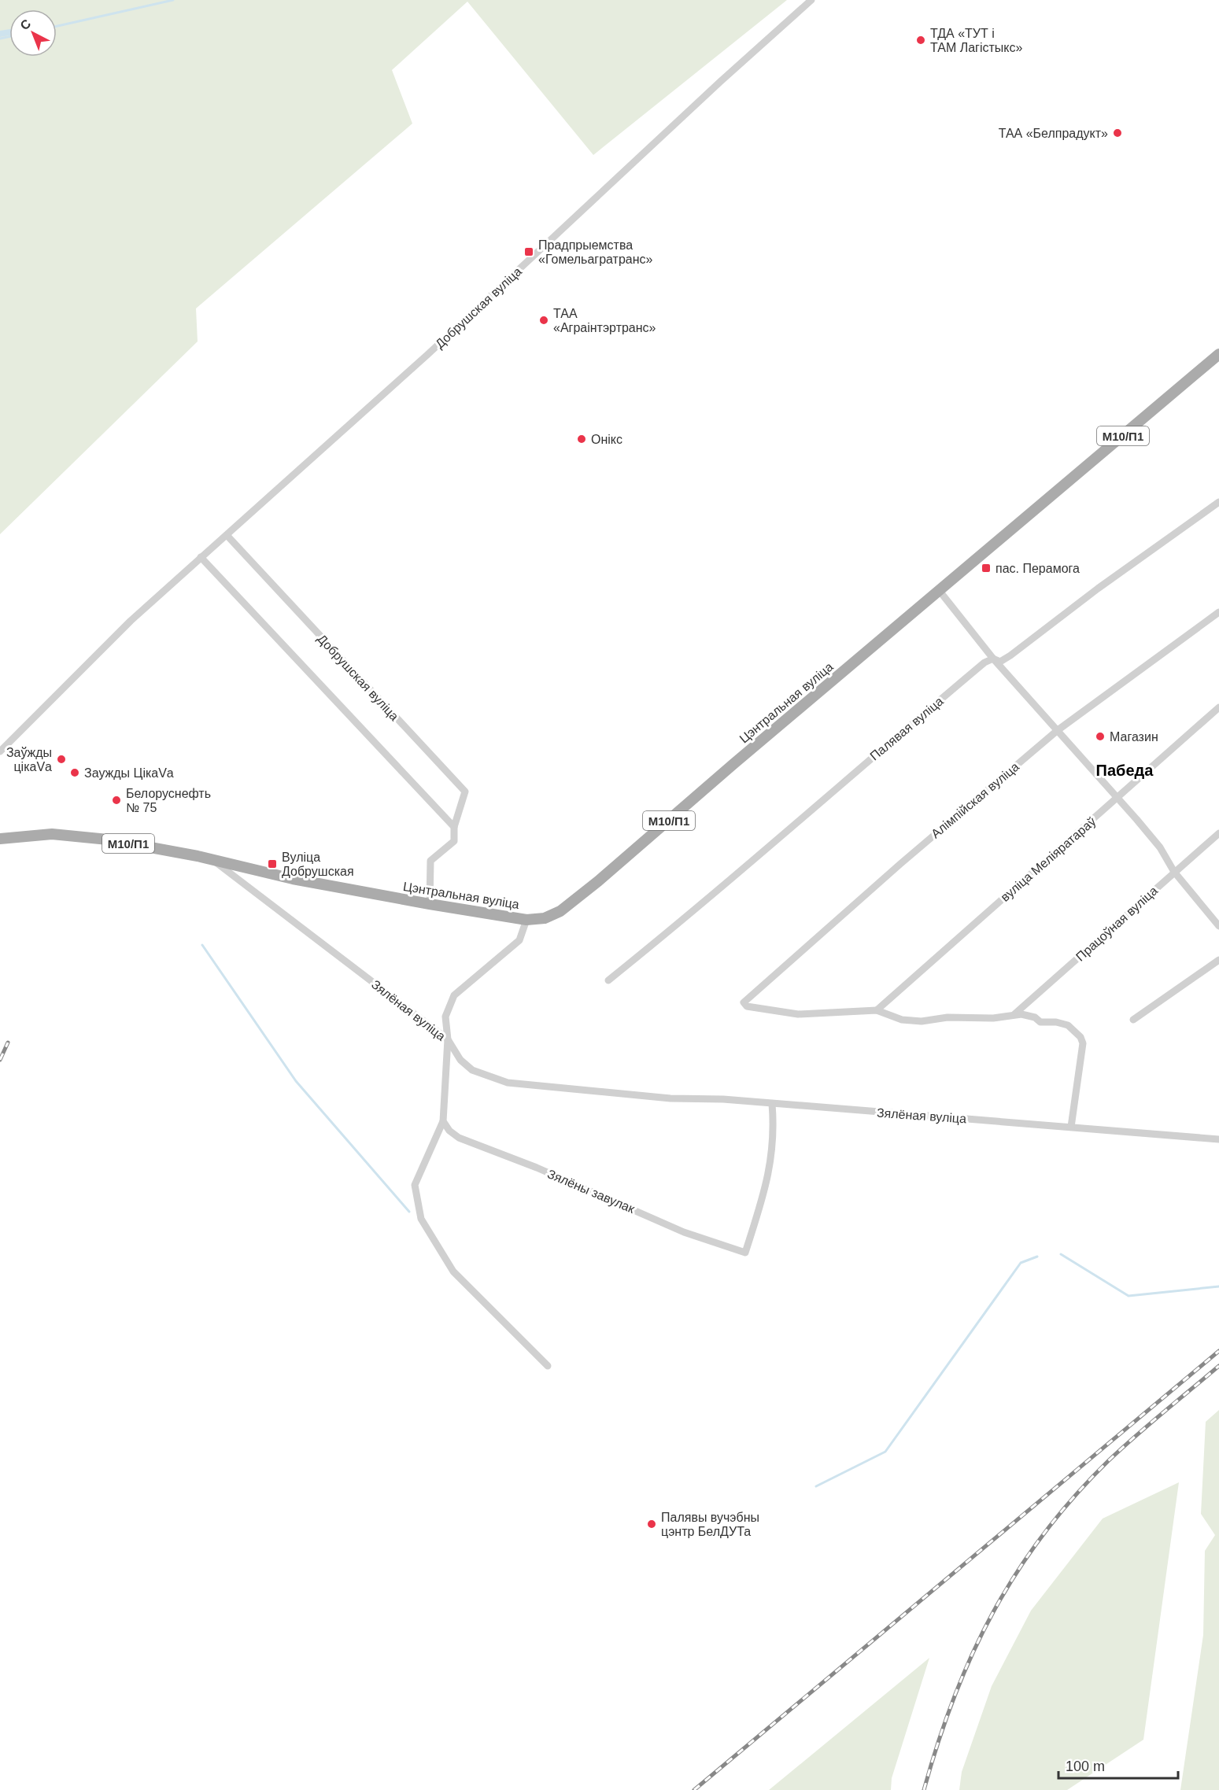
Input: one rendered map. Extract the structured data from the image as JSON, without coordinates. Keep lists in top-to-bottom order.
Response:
{
  "streets": {
    "main road": ["М10/П1", "Цэнтральная вуліца"],
    "street": [
      "Добрушская вуліца",
      "Палявая вуліца",
      "Алімпійская вуліца",
      "вуліца Меліяратараў",
      "Працоўная вуліца",
      "Зялёная вуліца",
      "Зялёны завулак"
    ]
  },
  "crossings": [
    ["М10/П1", "Цэнтральная вуліца"],
    ["М10/П1", "Зялёная вуліца"],
    ["Цэнтральная вуліца", "Зялёная вуліца"],
    ["Алімпійская вуліца", "вуліца Меліяратараў"],
    ["Зялёная вуліца", "Зялёны завулак"]
  ],
  "districts": ["Пабеда"],
  "places": {
    "other": [
      "ТДА «ТУТ і ТАМ Лагістыкс»",
      "ТАА «Белпрадукт»",
      "ТАА «Аграінтэртранс»",
      "Онікс",
      "Магазин",
      "Заўжды цікаVа",
      "Заужды ЦікаVа",
      "Белоруснефть № 75",
      "Палявы вучэбны цэнтр БелДУТа"
    ],
    "transit": ["Прадпрыемства «Гомельагратранс»", "пас. Перамога", "Вуліца Добрушская"]
  },
  "scale_bar": "100 m",
  "north": "top left"
}
